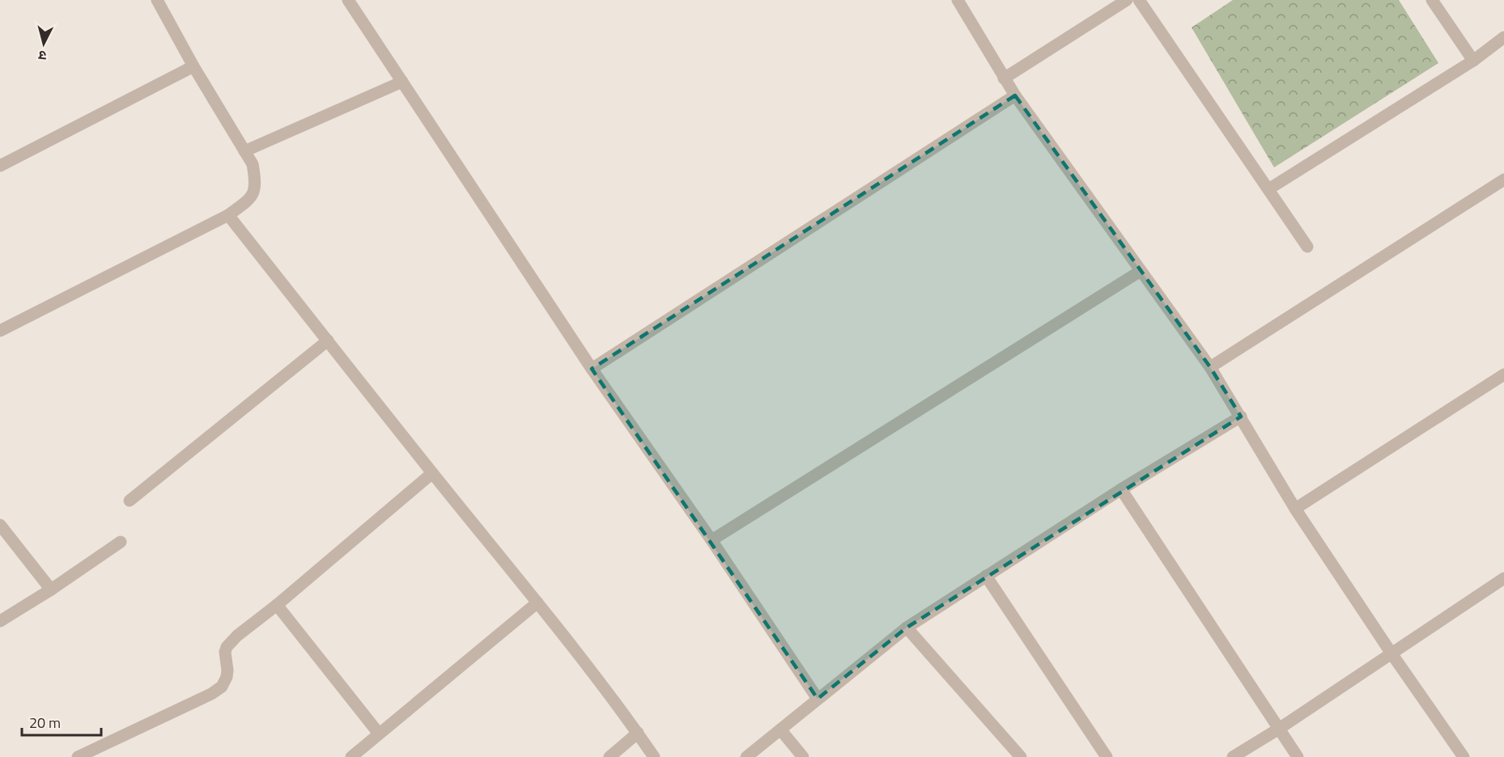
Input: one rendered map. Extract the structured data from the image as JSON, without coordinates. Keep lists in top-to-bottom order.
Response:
{
  "scale_bar": "20 m",
  "north": "bottom"
}
